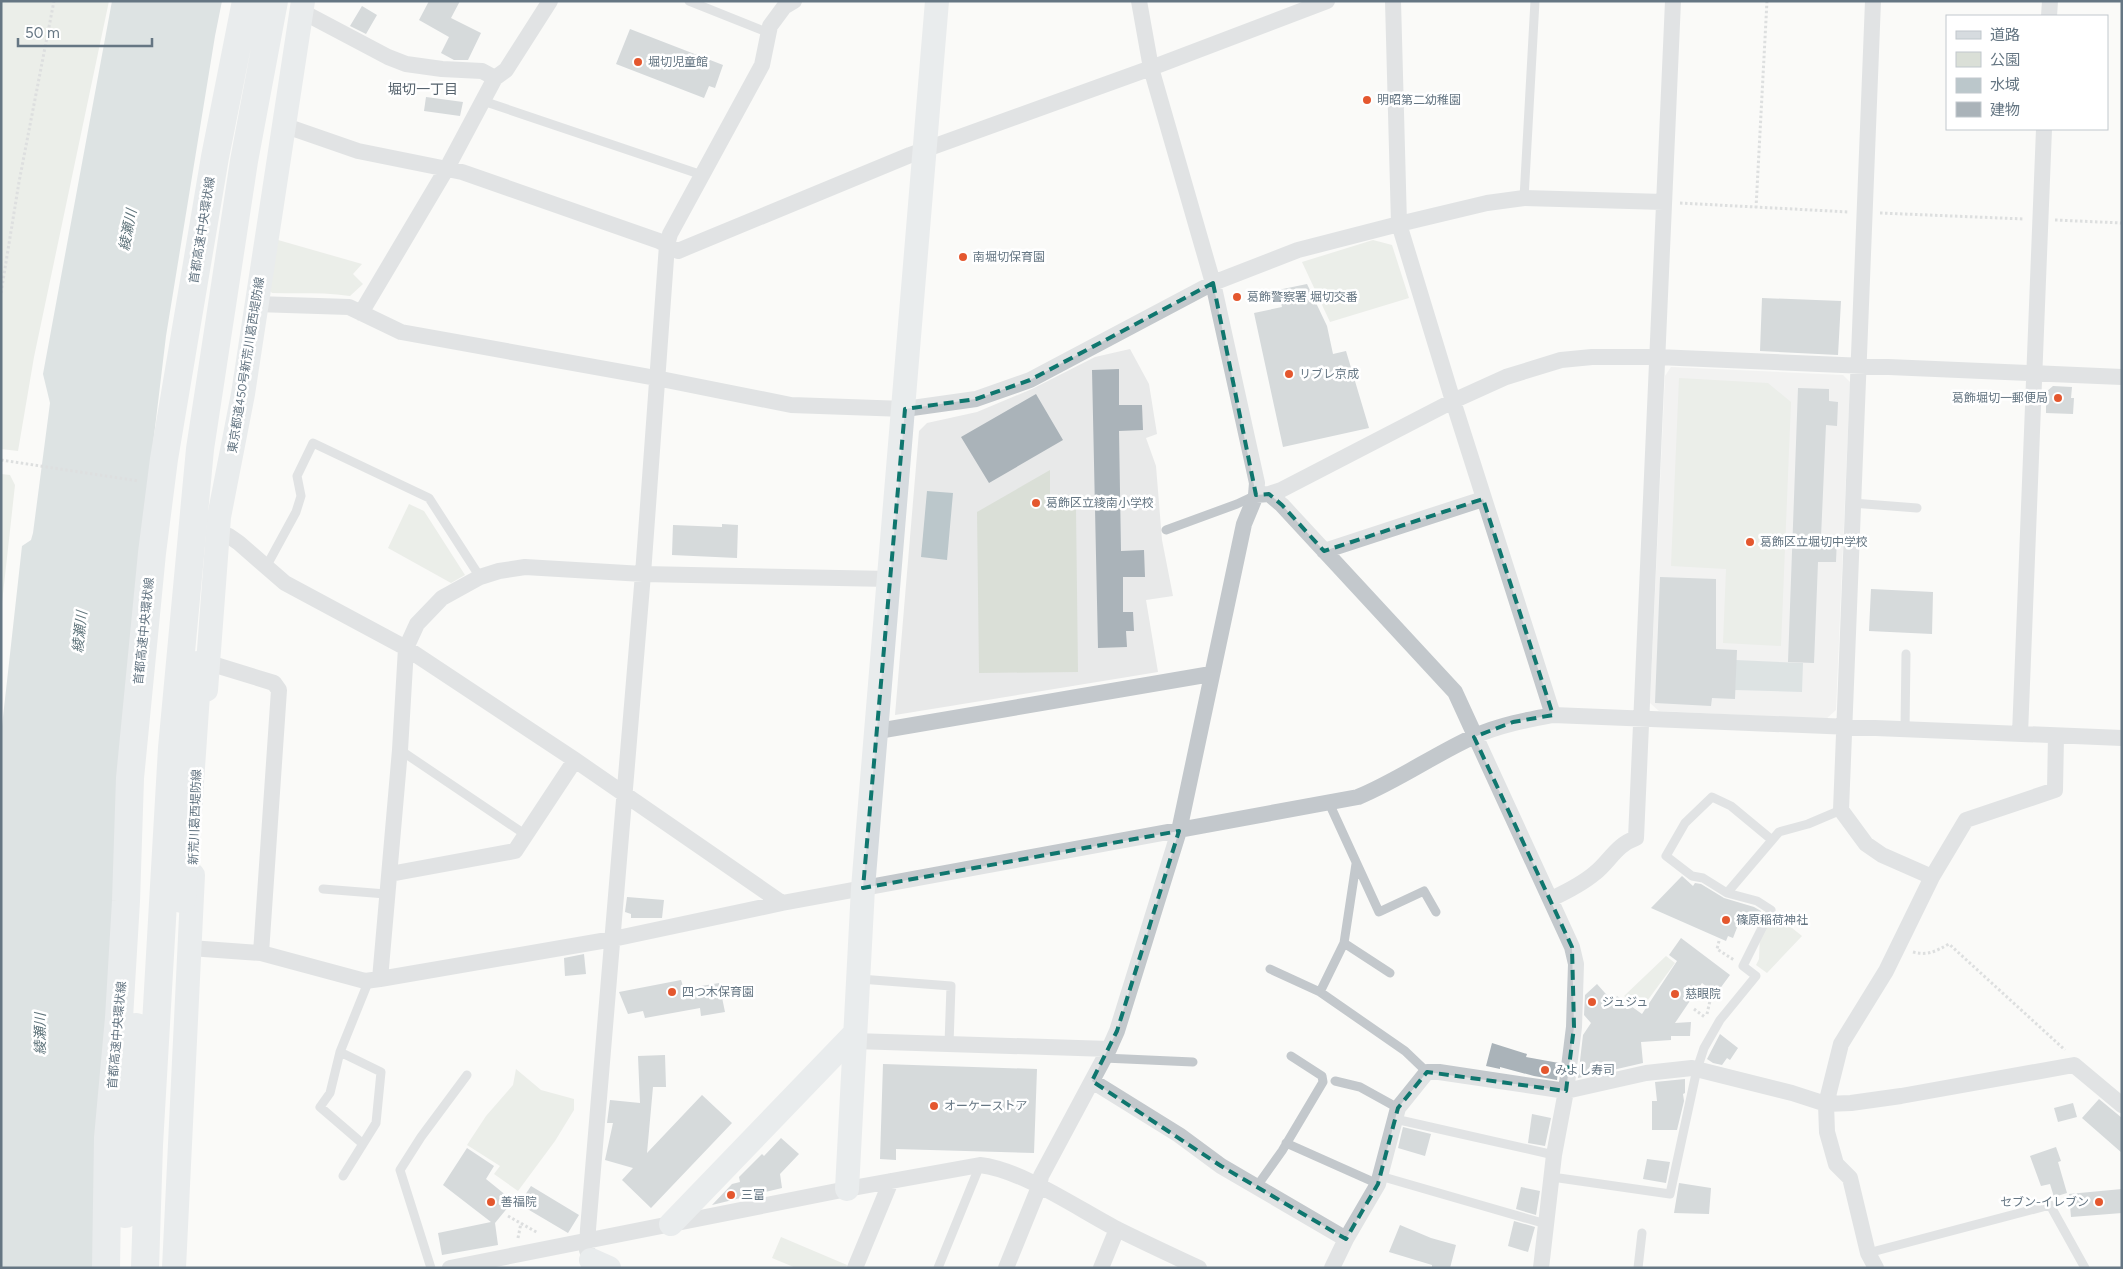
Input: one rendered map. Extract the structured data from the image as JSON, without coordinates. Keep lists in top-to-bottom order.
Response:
{
  "streets": {
    "highway": ["首都高速中央環状線"],
    "main road": ["東京都道450号新荒川葛西堤防線", "新荒川葛西堤防線"]
  },
  "crossings": [
    ["東京都道450号新荒川葛西堤防線", "新荒川葛西堤防線"]
  ],
  "districts": ["堀切一丁目"],
  "water": ["綾瀬川"],
  "places": [
    "堀切児童館",
    "明昭第二幼稚園",
    "南堀切保育園",
    "葛飾警察署 堀切交番",
    "リブレ京成",
    "葛飾堀切一郵便局",
    "葛飾区立綾南小学校",
    "葛飾区立堀切中学校",
    "篠原稲荷神社",
    "四つ木保育園",
    "慈眼院",
    "ジュジュ",
    "みよし寿司",
    "オーケーストア",
    "三富",
    "善福院",
    "セブン-イレブン"
  ],
  "legend": [
    "道路",
    "公園",
    "水域",
    "建物"
  ],
  "scale_bar": "50 m"
}
